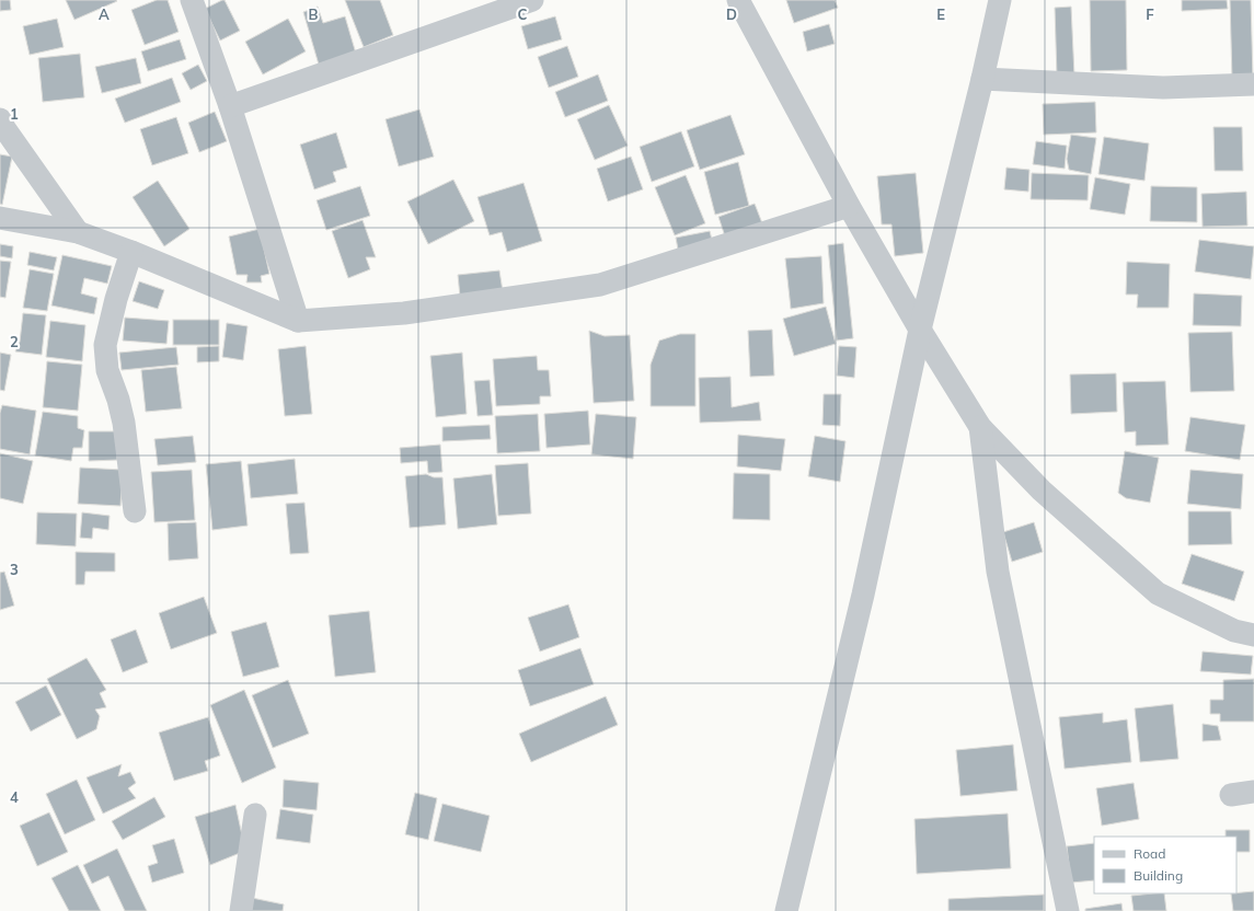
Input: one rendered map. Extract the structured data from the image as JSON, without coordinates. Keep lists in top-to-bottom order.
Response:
{
  "legend": ["Road", "Building"],
  "grid": {
    "columns": [
      "A",
      "B",
      "C",
      "D",
      "E",
      "F"
    ],
    "rows": [
      "1",
      "2",
      "3",
      "4"
    ]
  }
}
